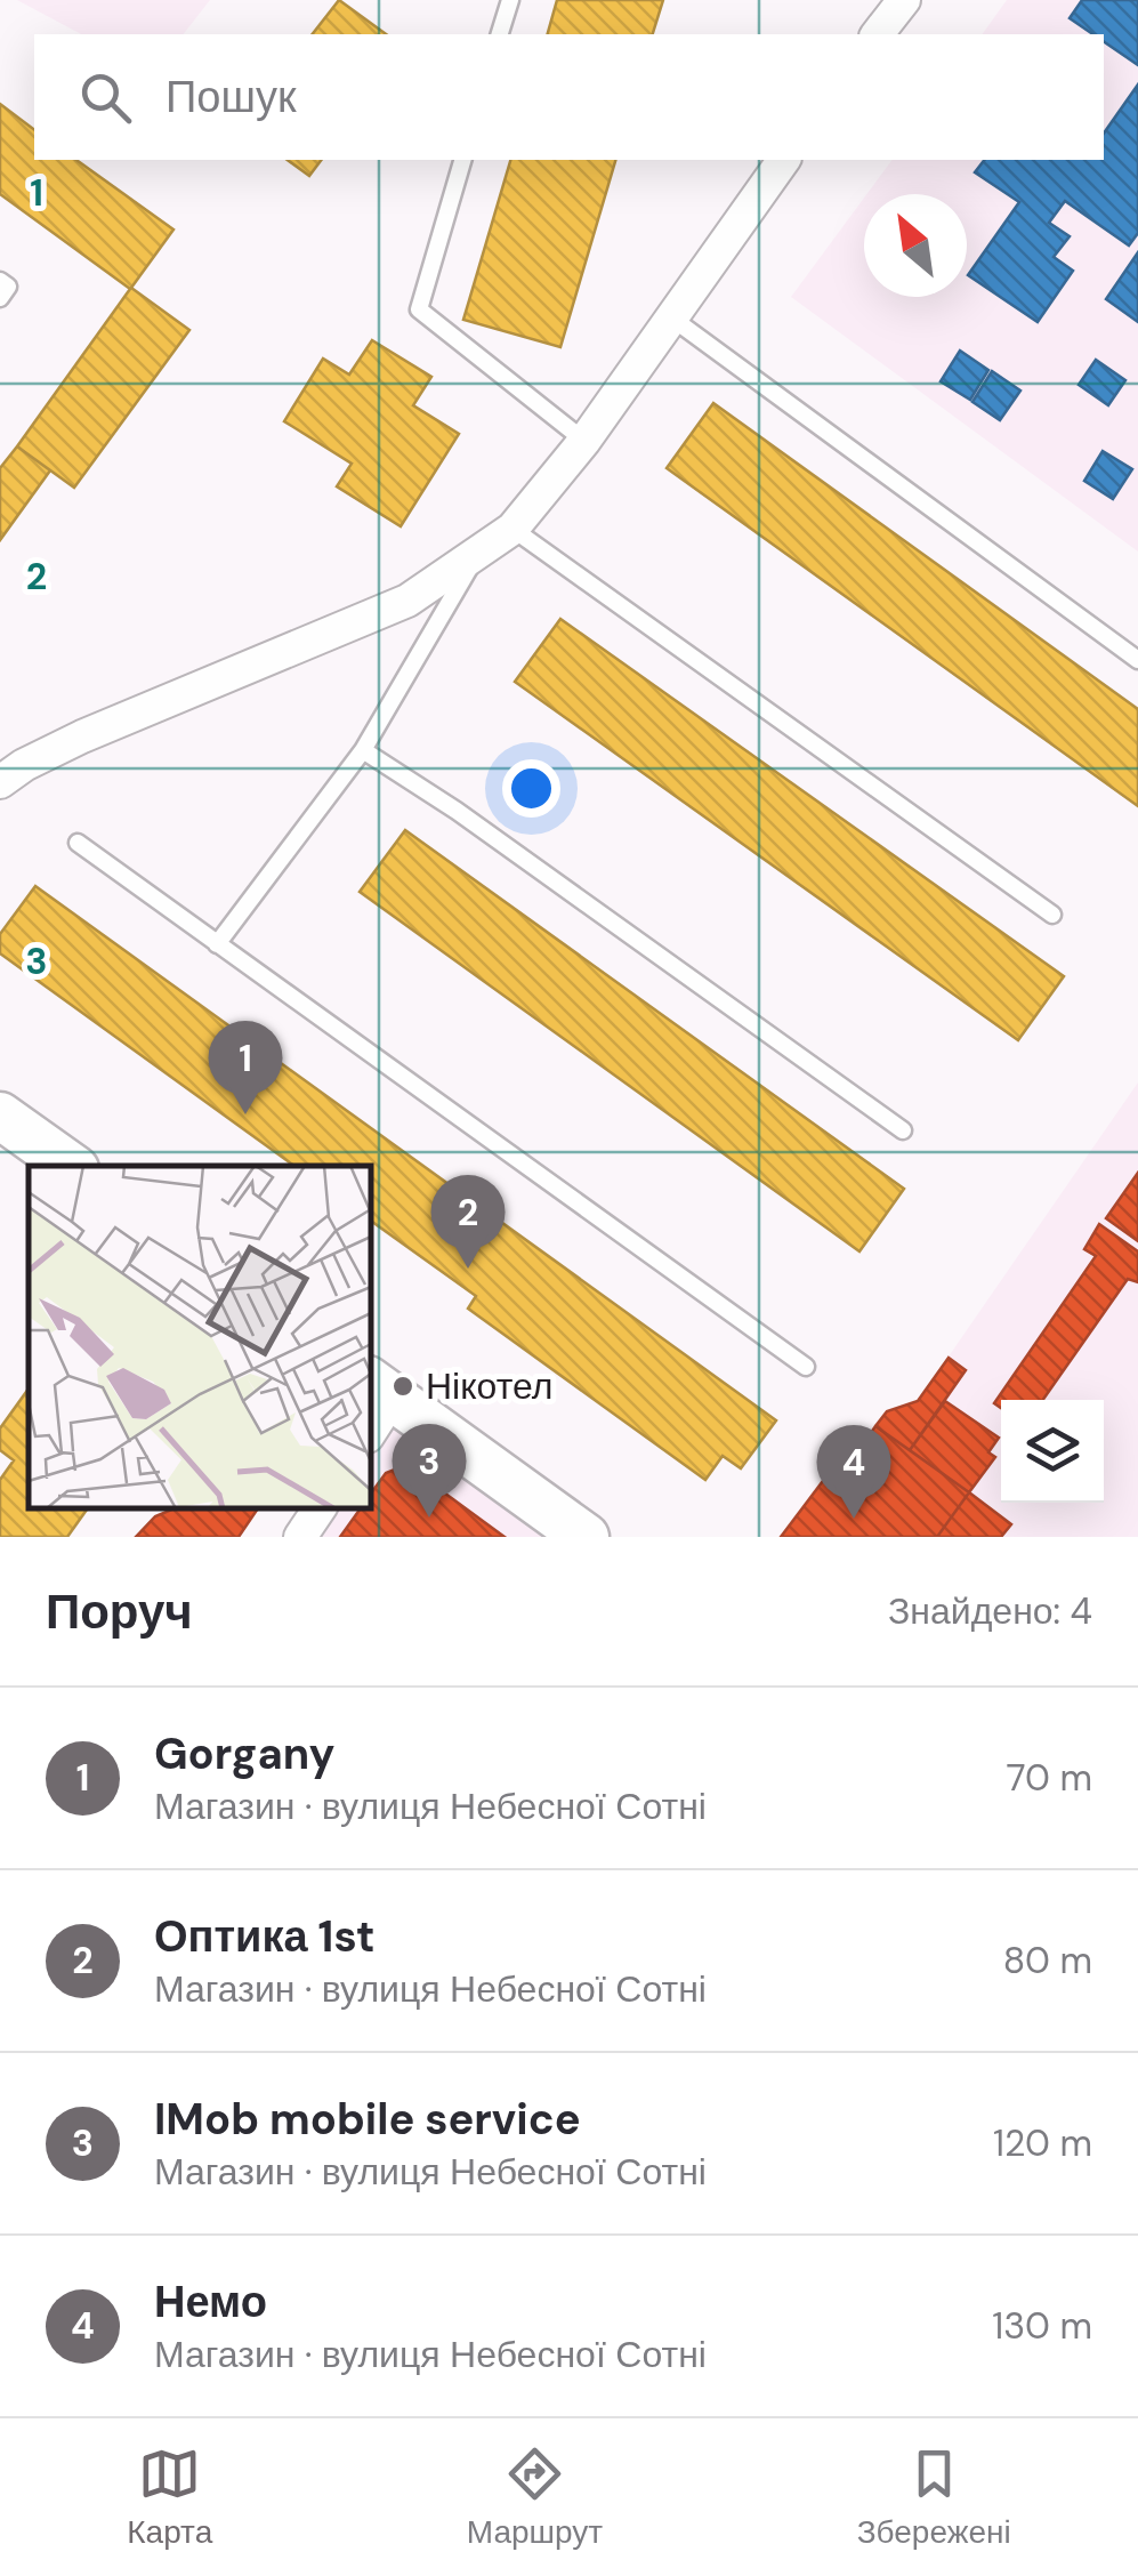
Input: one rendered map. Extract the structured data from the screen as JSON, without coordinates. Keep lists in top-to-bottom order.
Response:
{
  "places": ["Нікотел"],
  "north": "top left",
  "page": {
    "search": "Пошук",
    "pins": [
      "1",
      "2",
      "3",
      "4"
    ],
    "heading": ["Поруч", "Знайдено: 4"],
    "list": [
      {
        "mark": "1",
        "name": "Gorgany",
        "note": "Магазин · вулиця Небесної Сотні",
        "value": "70 m"
      },
      {
        "mark": "2",
        "name": "Оптика 1st",
        "note": "Магазин · вулиця Небесної Сотні",
        "value": "80 m"
      },
      {
        "mark": "3",
        "name": "IMob mobile service",
        "note": "Магазин · вулиця Небесної Сотні",
        "value": "120 m"
      },
      {
        "mark": "4",
        "name": "Немо",
        "note": "Магазин · вулиця Небесної Сотні",
        "value": "130 m"
      }
    ],
    "nav": ["Карта", "Маршрут", "Збережені"]
  },
  "grid": {
    "rows": ["1", "2", "3"]
  }
}
